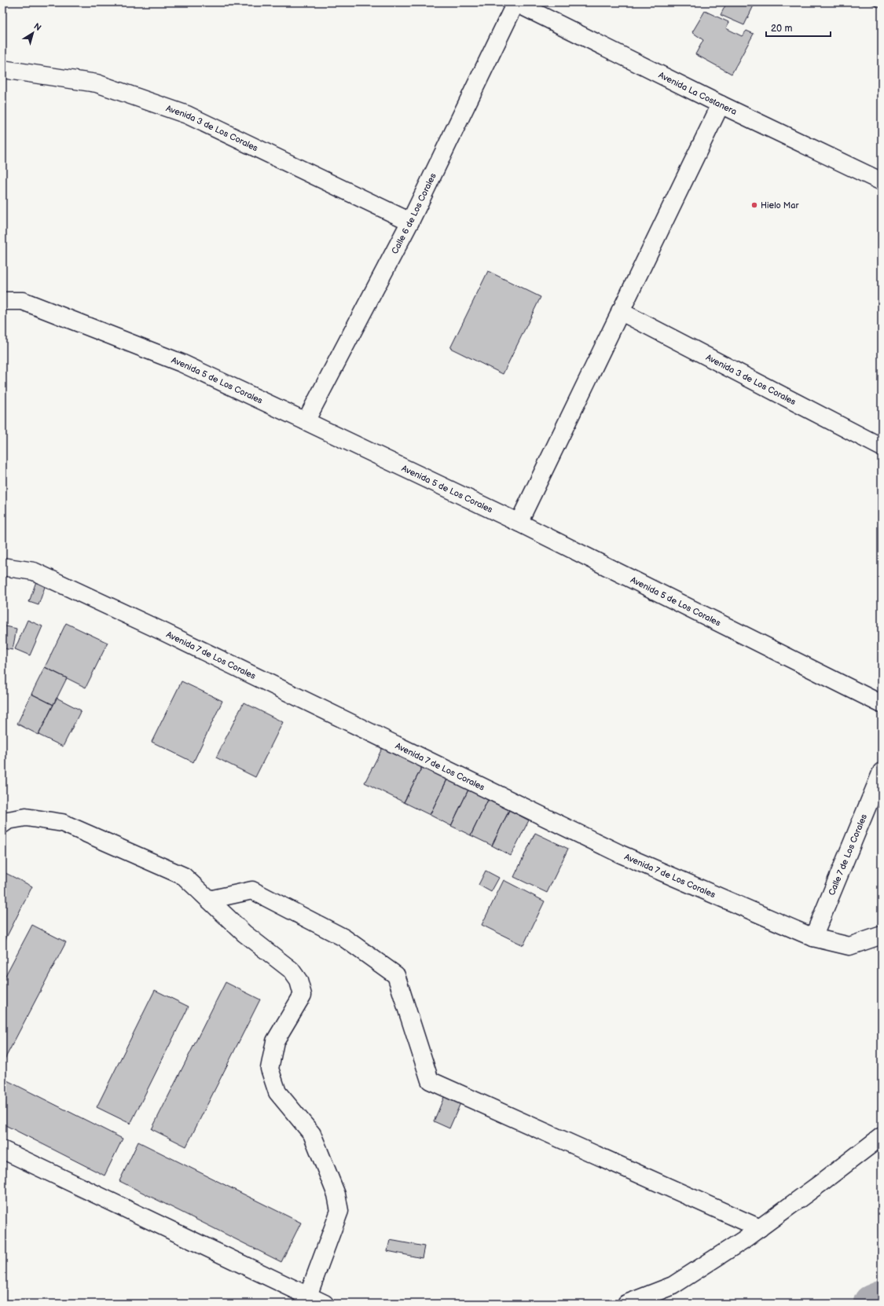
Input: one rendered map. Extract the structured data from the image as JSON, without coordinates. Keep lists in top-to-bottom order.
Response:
{
  "streets": {
    "street": [
      "Avenida La Costanera",
      "Avenida 3 de Los Corales",
      "Calle 6 de Los Corales",
      "Avenida 5 de Los Corales",
      "Avenida 7 de Los Corales",
      "Calle 7 de Los Corales"
    ]
  },
  "crossings": [
    ["Avenida La Costanera", "Calle 6 de Los Corales"],
    ["Avenida 3 de Los Corales", "Calle 6 de Los Corales"],
    ["Calle 6 de Los Corales", "Avenida 5 de Los Corales"],
    ["Avenida 7 de Los Corales", "Calle 7 de Los Corales"]
  ],
  "places": ["Hielo Mar"],
  "scale_bar": "20 m",
  "north": "top right"
}
